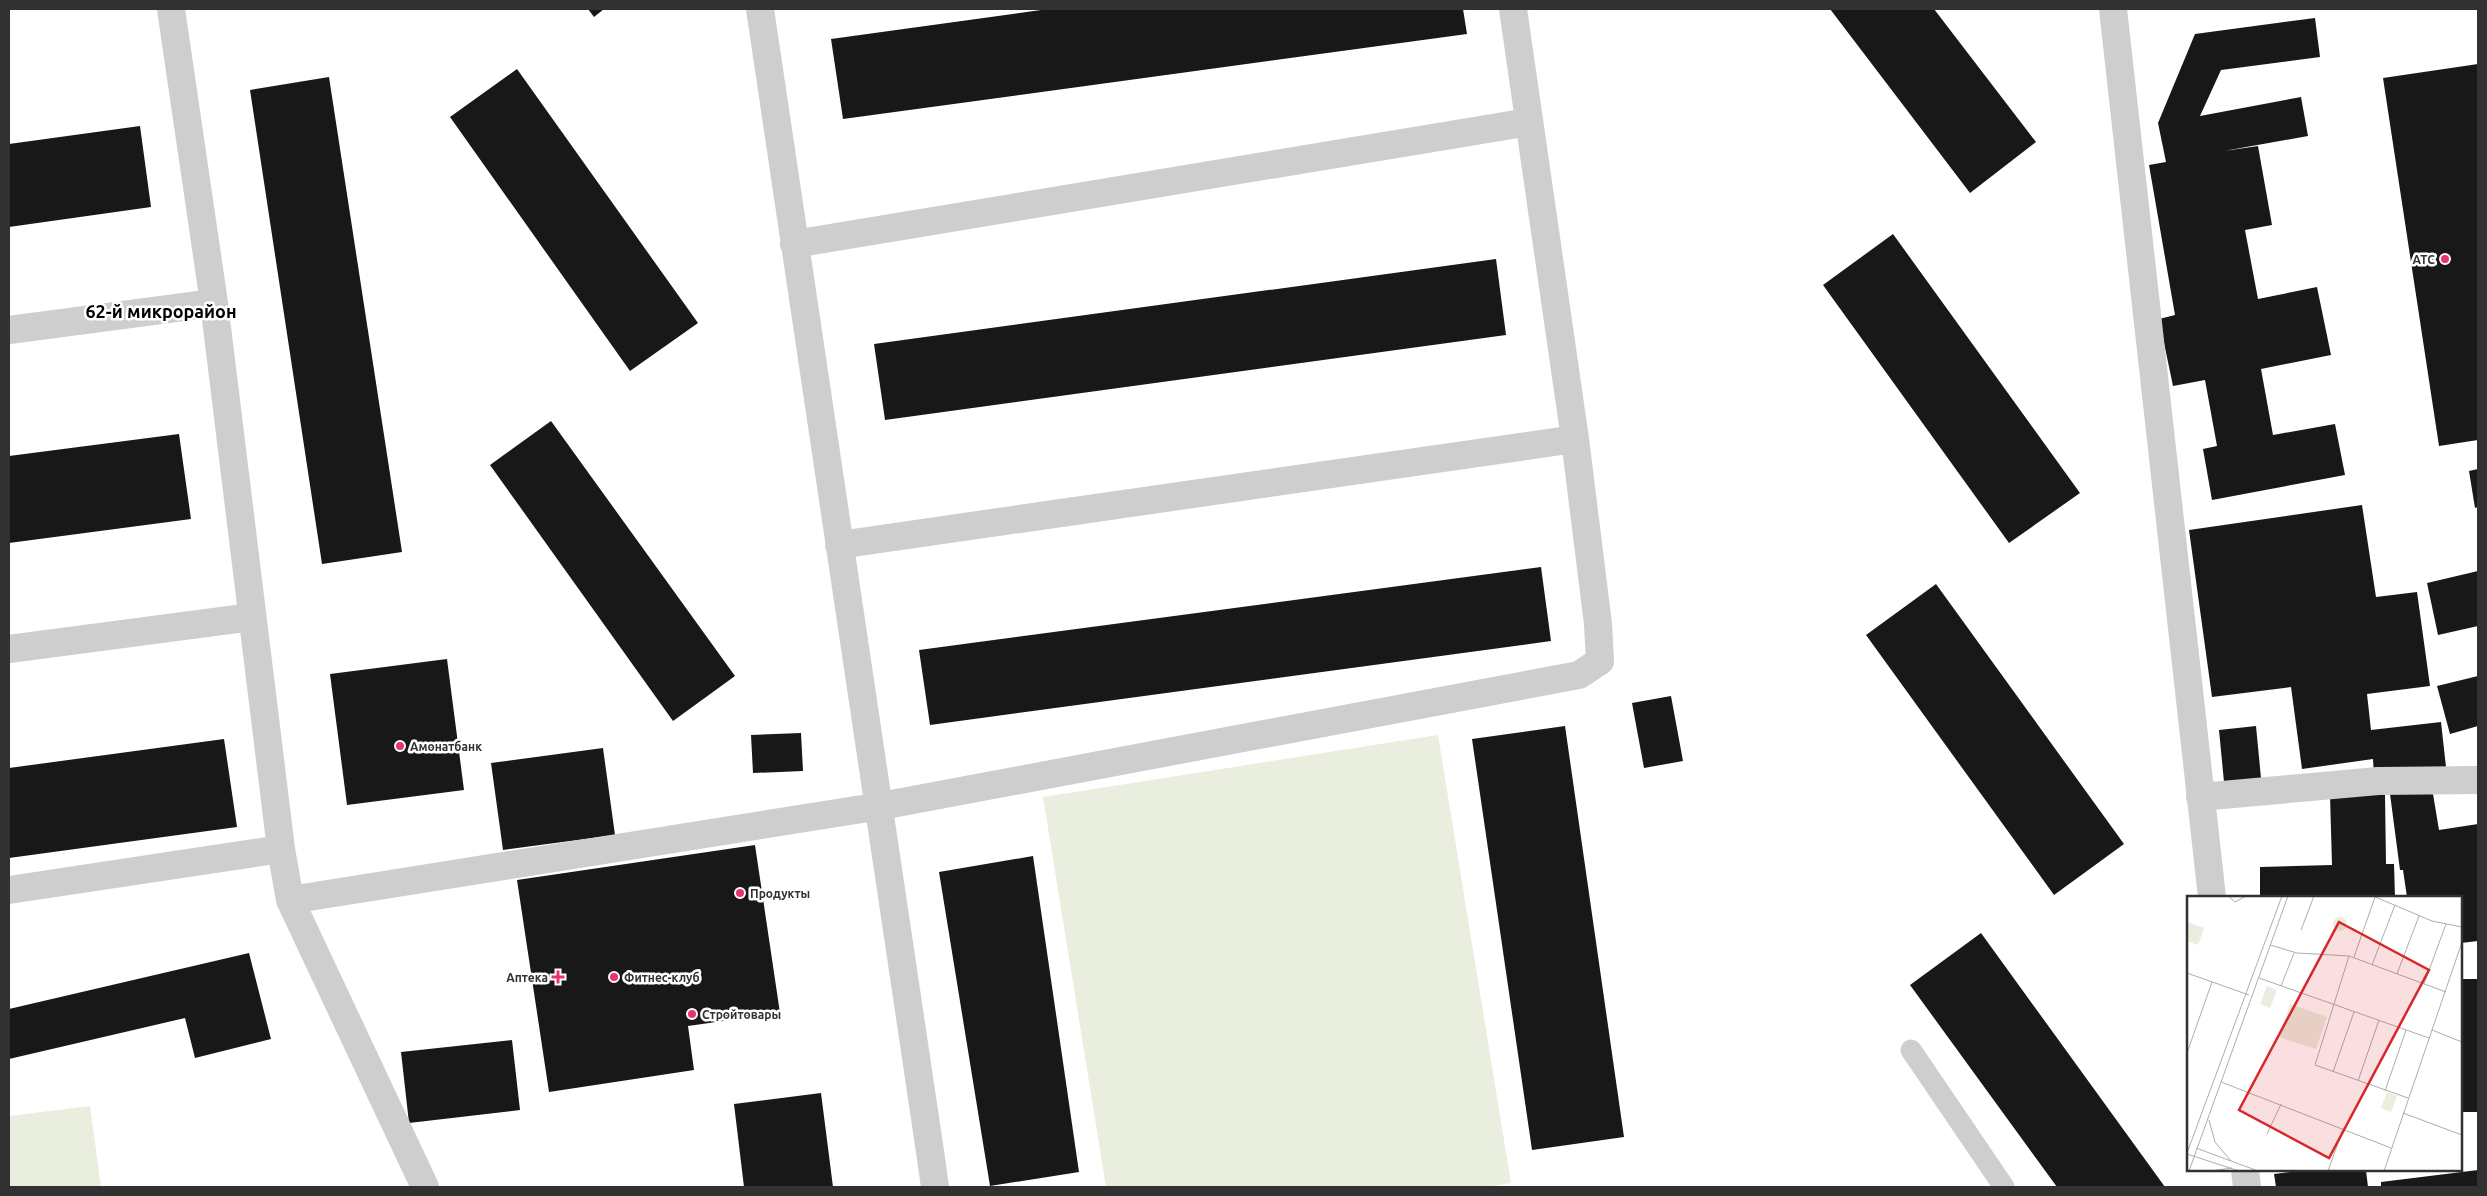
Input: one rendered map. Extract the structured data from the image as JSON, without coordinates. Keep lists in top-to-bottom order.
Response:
{
  "districts": ["62-й микрорайон"],
  "places": {
    "other": [
      "АТС",
      "Амонатбанк",
      "Продукты",
      "Фитнес-клуб",
      "Стройтовары"
    ],
    "health": ["Аптека"]
  }
}
